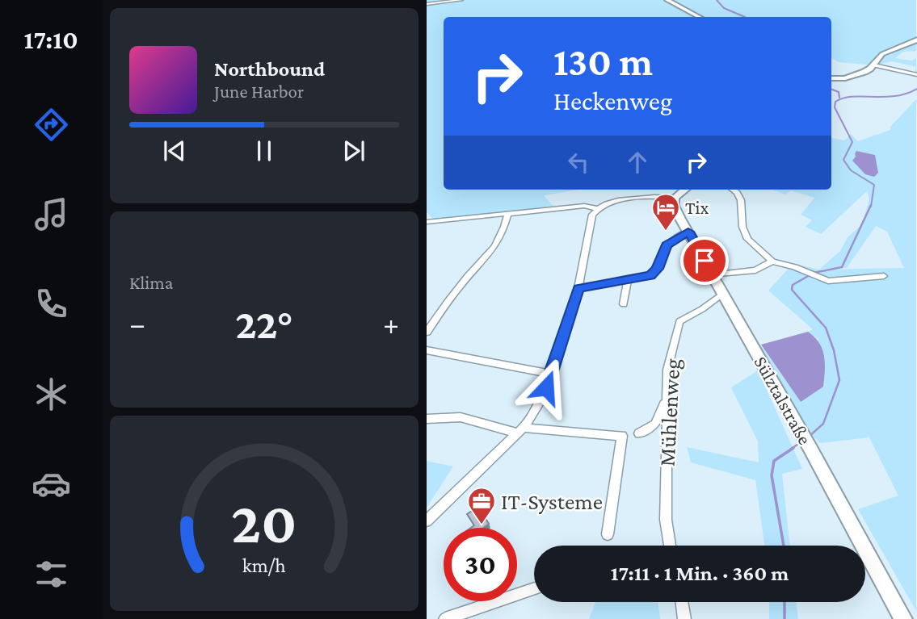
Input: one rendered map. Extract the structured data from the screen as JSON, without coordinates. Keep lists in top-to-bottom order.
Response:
{
  "streets": {
    "main road": ["Sülztalstraße"],
    "street": ["Mühlenweg"]
  },
  "crossings": [
    ["Sülztalstraße", "Mühlenweg"]
  ],
  "places": {
    "hotel": ["Tix"],
    "office": ["IT-Systeme"]
  },
  "page": {
    "tabs": "17:10",
    "turn": ["130 m", "Heckenweg"],
    "song": ["Northbound", "June Harbor"],
    "tile": "Klima",
    "heat": ["−", "22°", "+"],
    "limit": "30",
    "trip": "17:11 · 1 Min. · 360 m",
    "gauge": ["20", "km/h"]
  }
}
